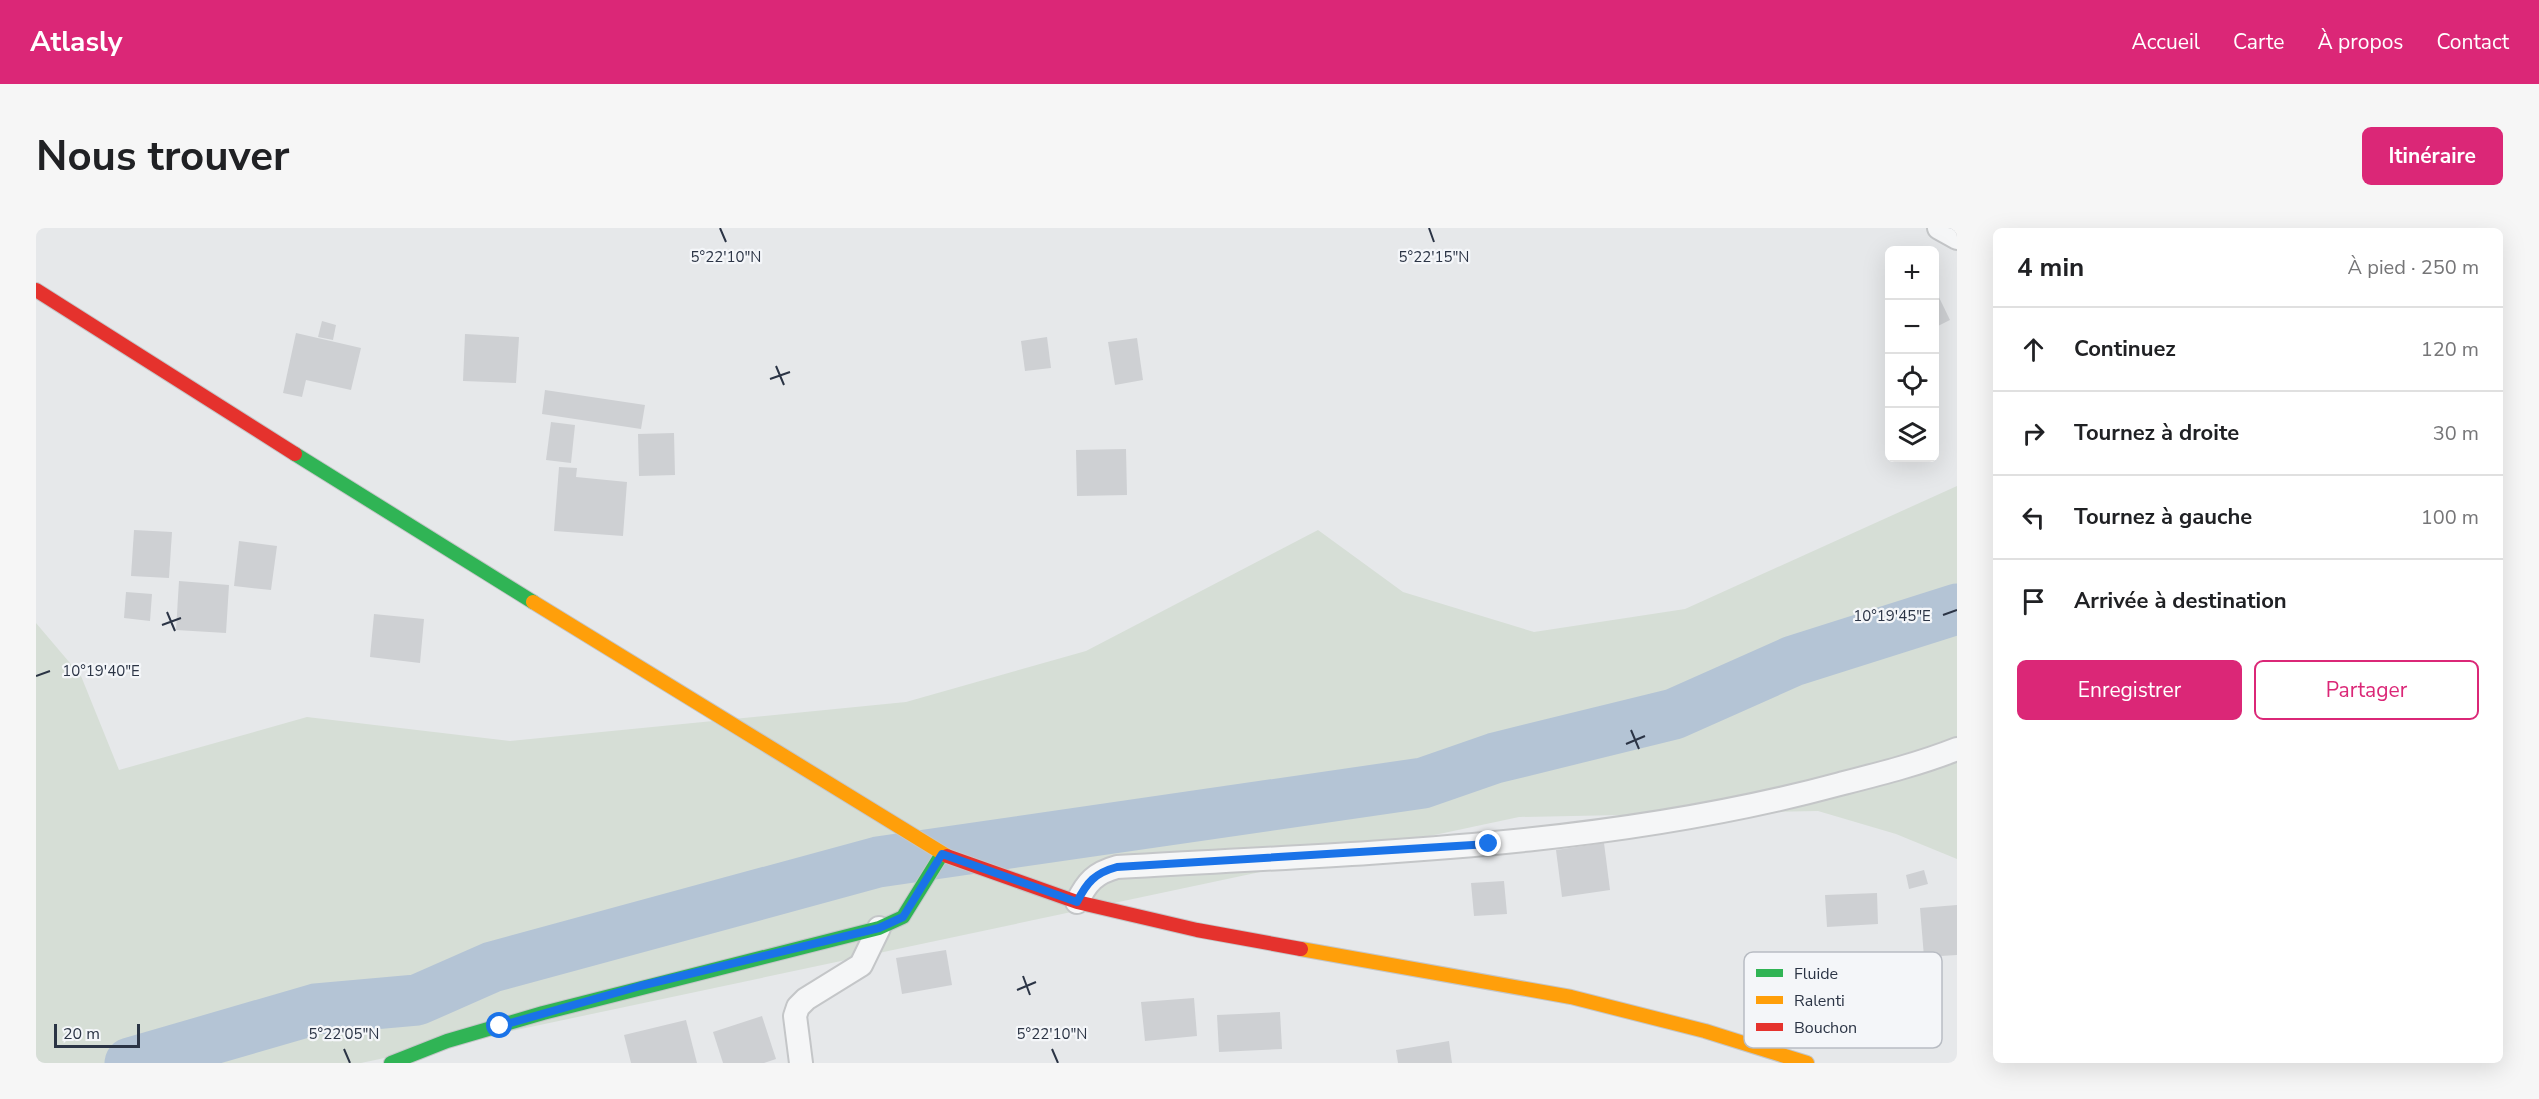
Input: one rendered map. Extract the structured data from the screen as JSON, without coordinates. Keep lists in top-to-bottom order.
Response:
{
  "legend": ["Fluide", "Ralenti", "Bouchon"],
  "scale_bar": "20 m",
  "page": {
    "header": "Atlasly",
    "nav": [
      "Accueil",
      "Carte",
      "À propos",
      "Contact"
    ],
    "buttons": [
      "Itinéraire",
      ["Enregistrer", "Partager"]
    ],
    "title": "Nous trouver",
    "heading": ["4 min", "À pied · 250 m"],
    "map_buttons": ["+", "−"],
    "list": [
      ["Continuez", "120 m"],
      ["Tournez à droite", "30 m"],
      ["Tournez à gauche", "100 m"],
      "Arrivée à destination"
    ],
    "scale": "20 m"
  },
  "coordinates": [
    "5°22'10\"N",
    "5°22'15\"N",
    "10°19'45\"E",
    "10°19'40\"E",
    "5°22'05\"N"
  ]
}
